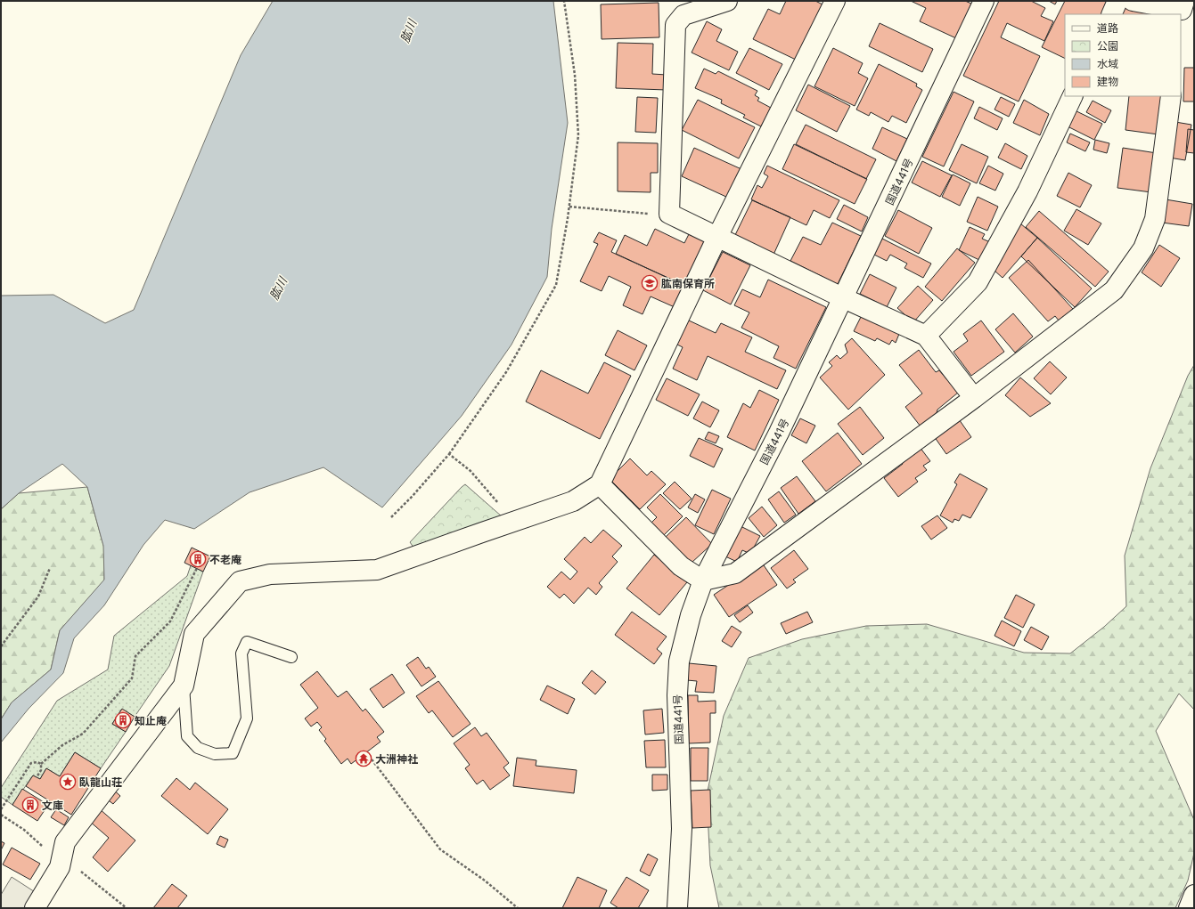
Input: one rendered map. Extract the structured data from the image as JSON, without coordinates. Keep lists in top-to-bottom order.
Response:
{
  "streets": {
    "main road": ["国道441号"]
  },
  "water": ["肱川"],
  "places": {
    "school or university": ["肱南保育所"],
    "building": ["不老庵", "知止庵", "文庫"],
    "temple": ["大洲神社"],
    "place": ["臥龍山荘"]
  },
  "legend": [
    "道路",
    "公園",
    "水域",
    "建物"
  ]
}
